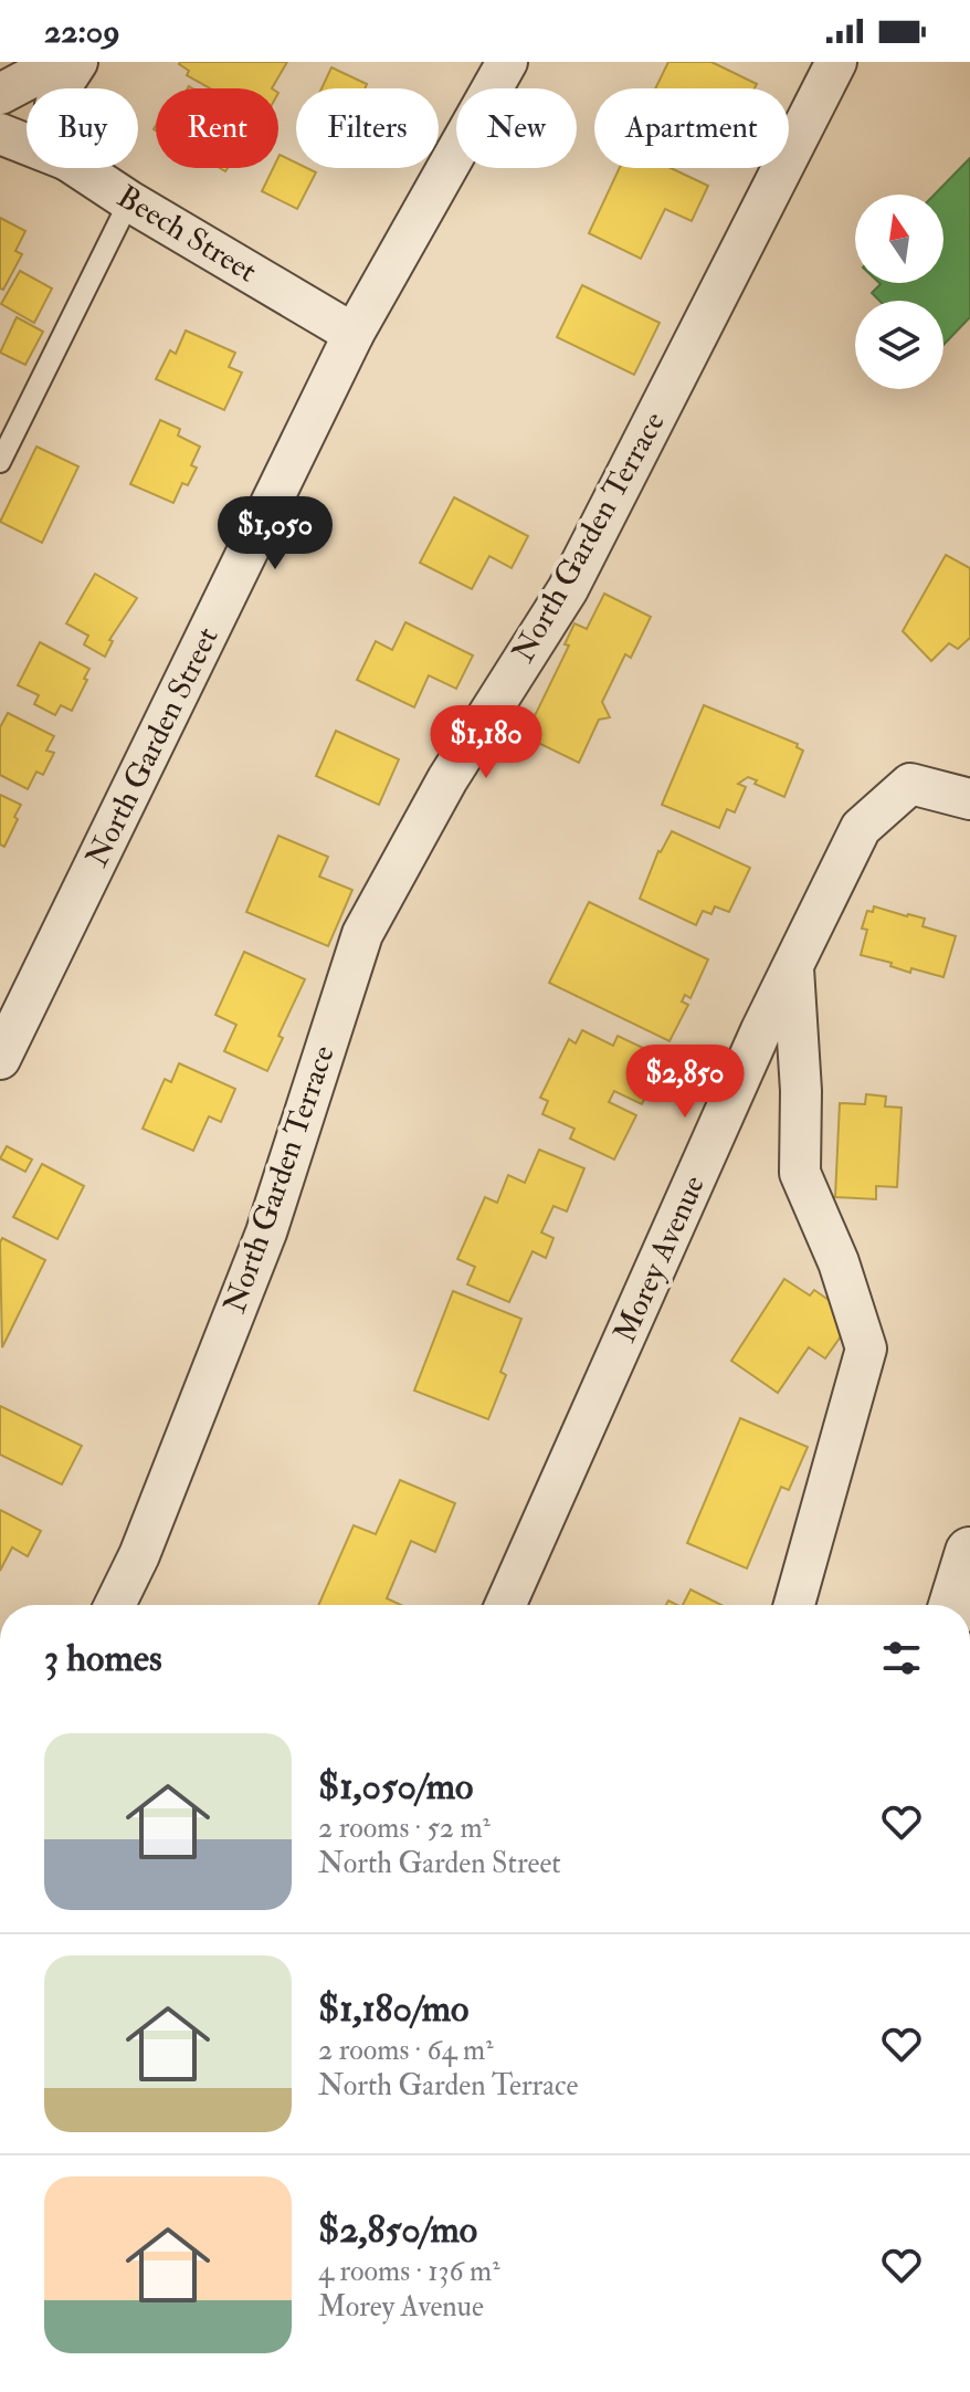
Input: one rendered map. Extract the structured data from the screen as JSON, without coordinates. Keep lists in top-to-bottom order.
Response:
{
  "streets": {
    "street": [
      "Beech Street",
      "North Garden Terrace",
      "North Garden Street",
      "Morey Avenue"
    ]
  },
  "crossings": [
    ["Beech Street", "North Garden Street"]
  ],
  "north": "top",
  "page": {
    "status": "22:09",
    "chip": [
      "Buy",
      "Rent",
      "Filters",
      "New",
      "Apartment"
    ],
    "price": ["$1,050", "$1,180", "$2,850"],
    "heading": "3 homes",
    "list": [
      {
        "name": "$1,050/mo",
        "note": "2 rooms · 52 m² · North Garden Street"
      },
      {
        "name": "$1,180/mo",
        "note": "2 rooms · 64 m² · North Garden Terrace"
      },
      {
        "name": "$2,850/mo",
        "note": "4 rooms · 136 m² · Morey Avenue"
      }
    ]
  }
}
